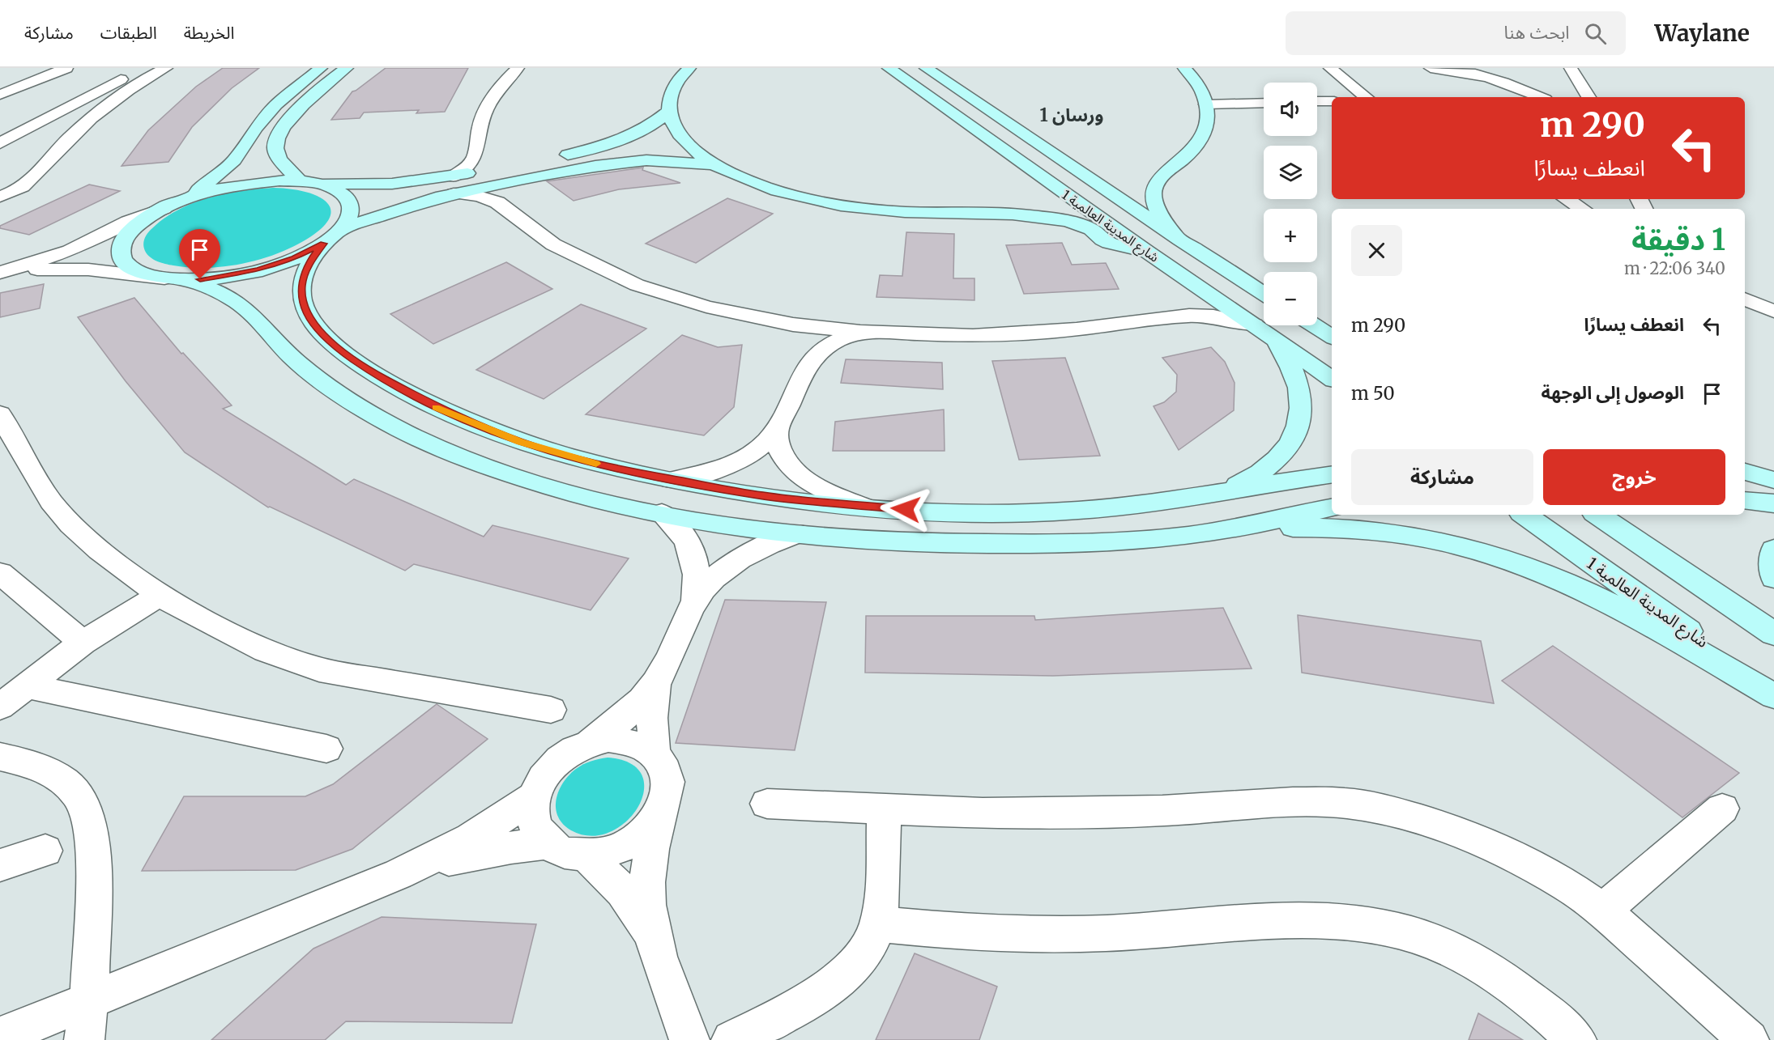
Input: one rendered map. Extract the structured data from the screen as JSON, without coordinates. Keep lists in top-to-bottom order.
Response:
{
  "streets": {
    "street": ["شارع المدينة العالمية 1"]
  },
  "districts": ["ورسان 1"],
  "page": {
    "header": "Waylane",
    "search": "ابحث هنا",
    "nav": ["الخريطة", "الطبقات", "مشاركة"],
    "map_buttons": ["+", "−"],
    "turn": ["290 m", "انعطف يسارًا"],
    "heading": ["1 دقيقة", "340 m · 22:06"],
    "list": [
      {
        "name": "انعطف يسارًا",
        "value": "290 m"
      },
      {
        "name": "الوصول إلى الوجهة",
        "value": "50 m"
      }
    ],
    "buttons": ["خروج", "مشاركة"]
  }
}
